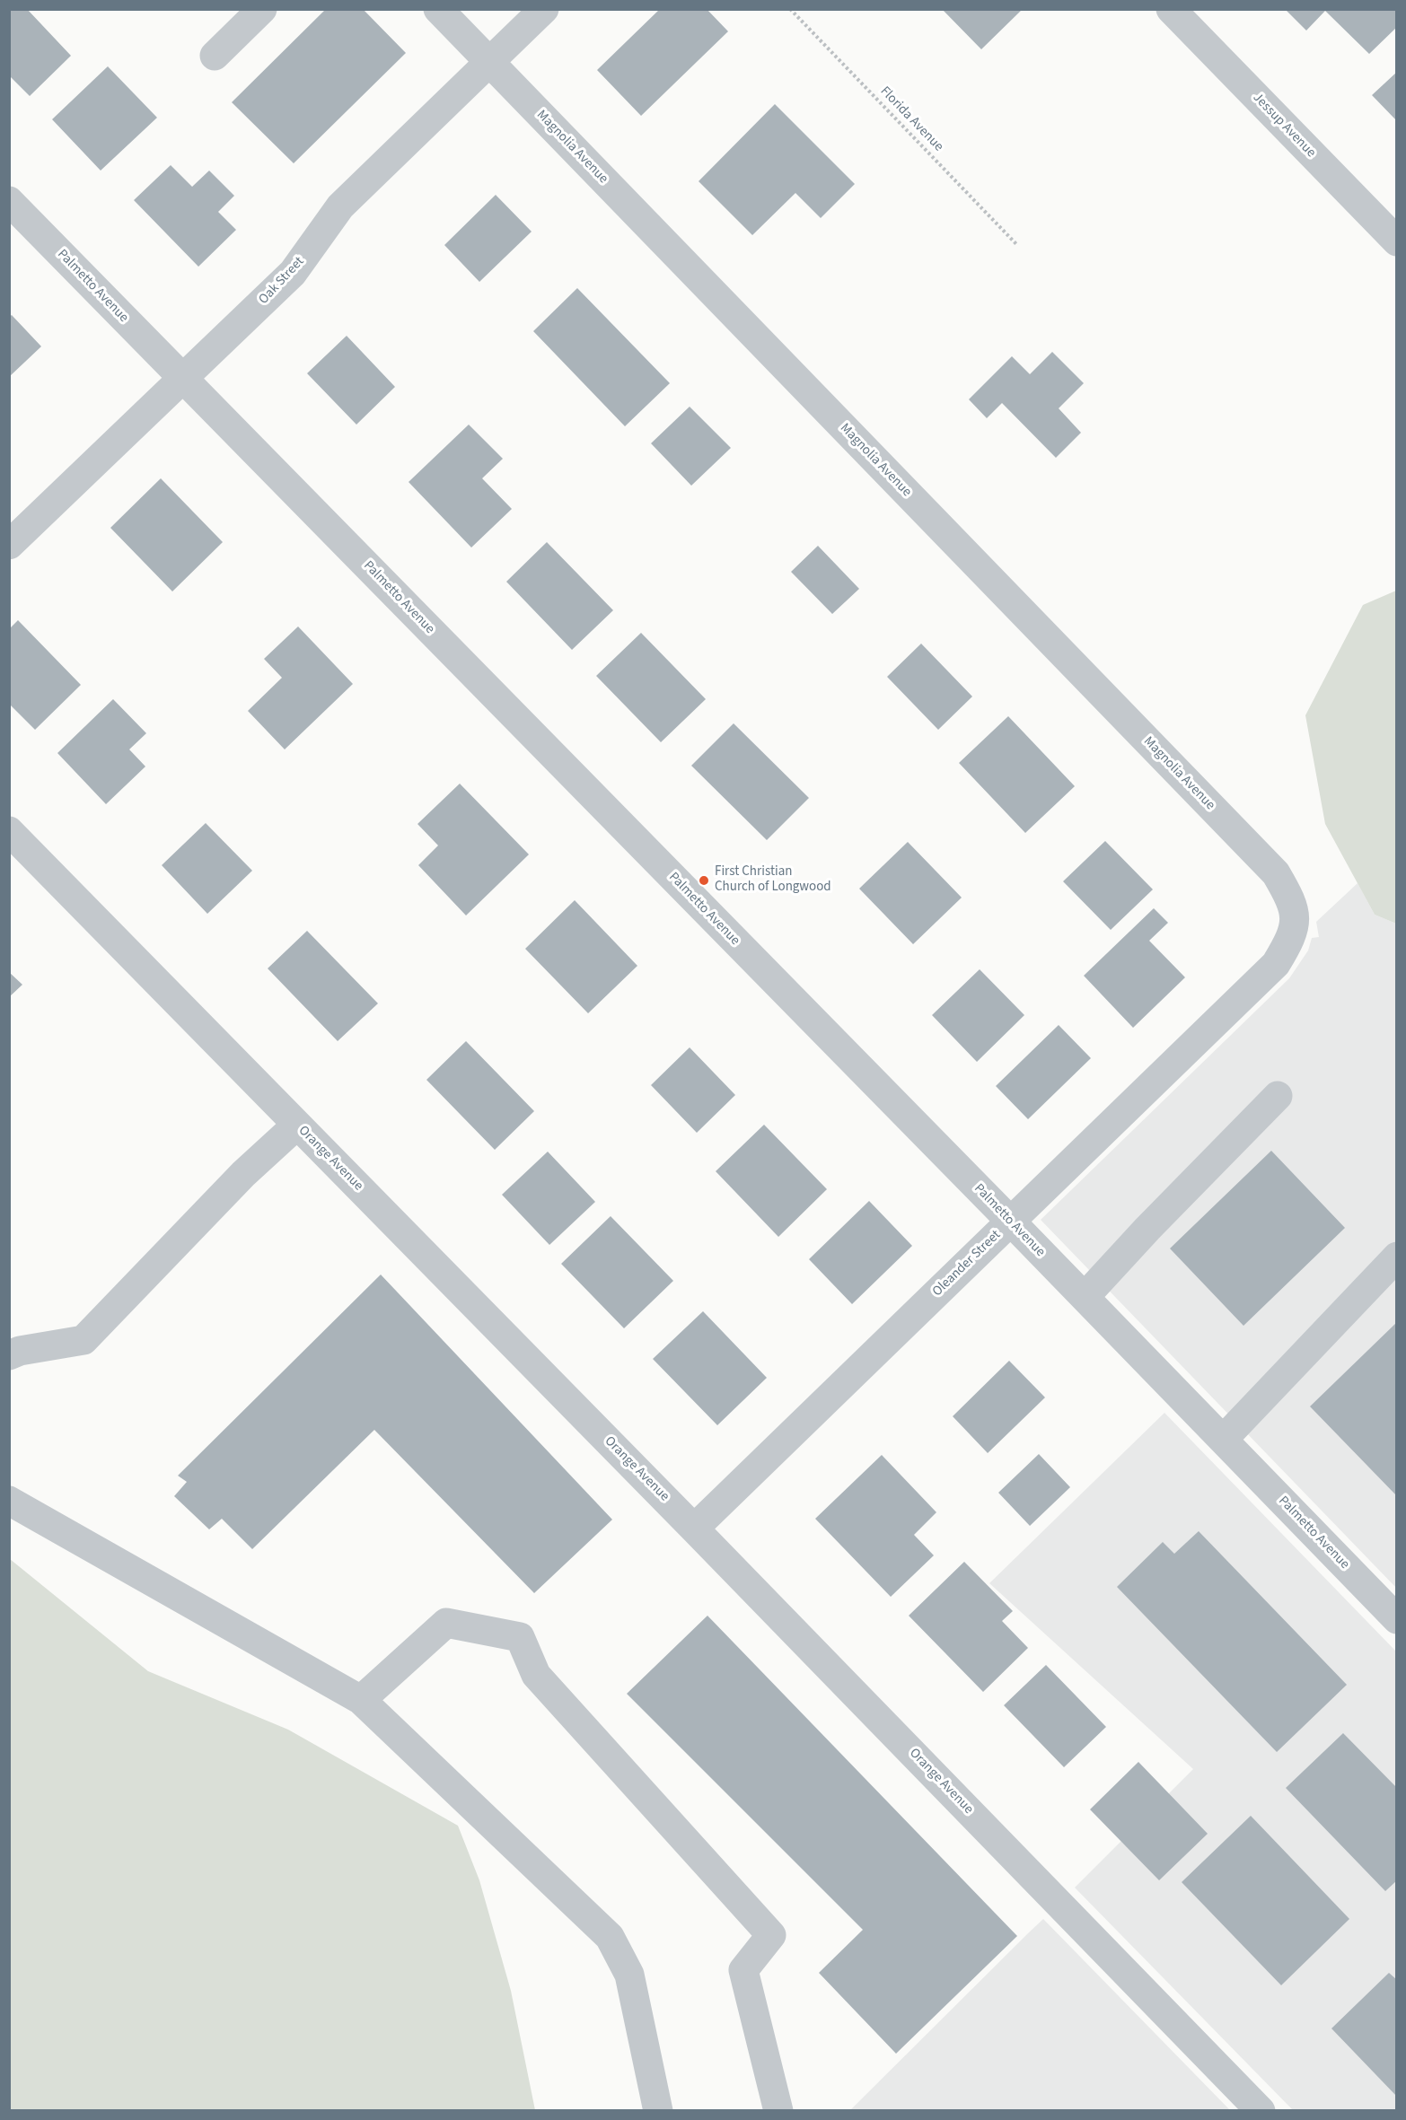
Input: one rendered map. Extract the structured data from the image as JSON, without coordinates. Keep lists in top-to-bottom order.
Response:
{
  "streets": {
    "street": [
      "Jessup Avenue",
      "Magnolia Avenue",
      "Oak Street",
      "Palmetto Avenue",
      "Orange Avenue",
      "Oleander Street"
    ],
    "path": ["Florida Avenue"]
  },
  "crossings": [
    ["Magnolia Avenue", "Oak Street"],
    ["Magnolia Avenue", "Oleander Street"],
    ["Oak Street", "Palmetto Avenue"],
    ["Palmetto Avenue", "Oleander Street"],
    ["Orange Avenue", "Oleander Street"]
  ],
  "places": ["First Christian Church of Longwood"]
}
